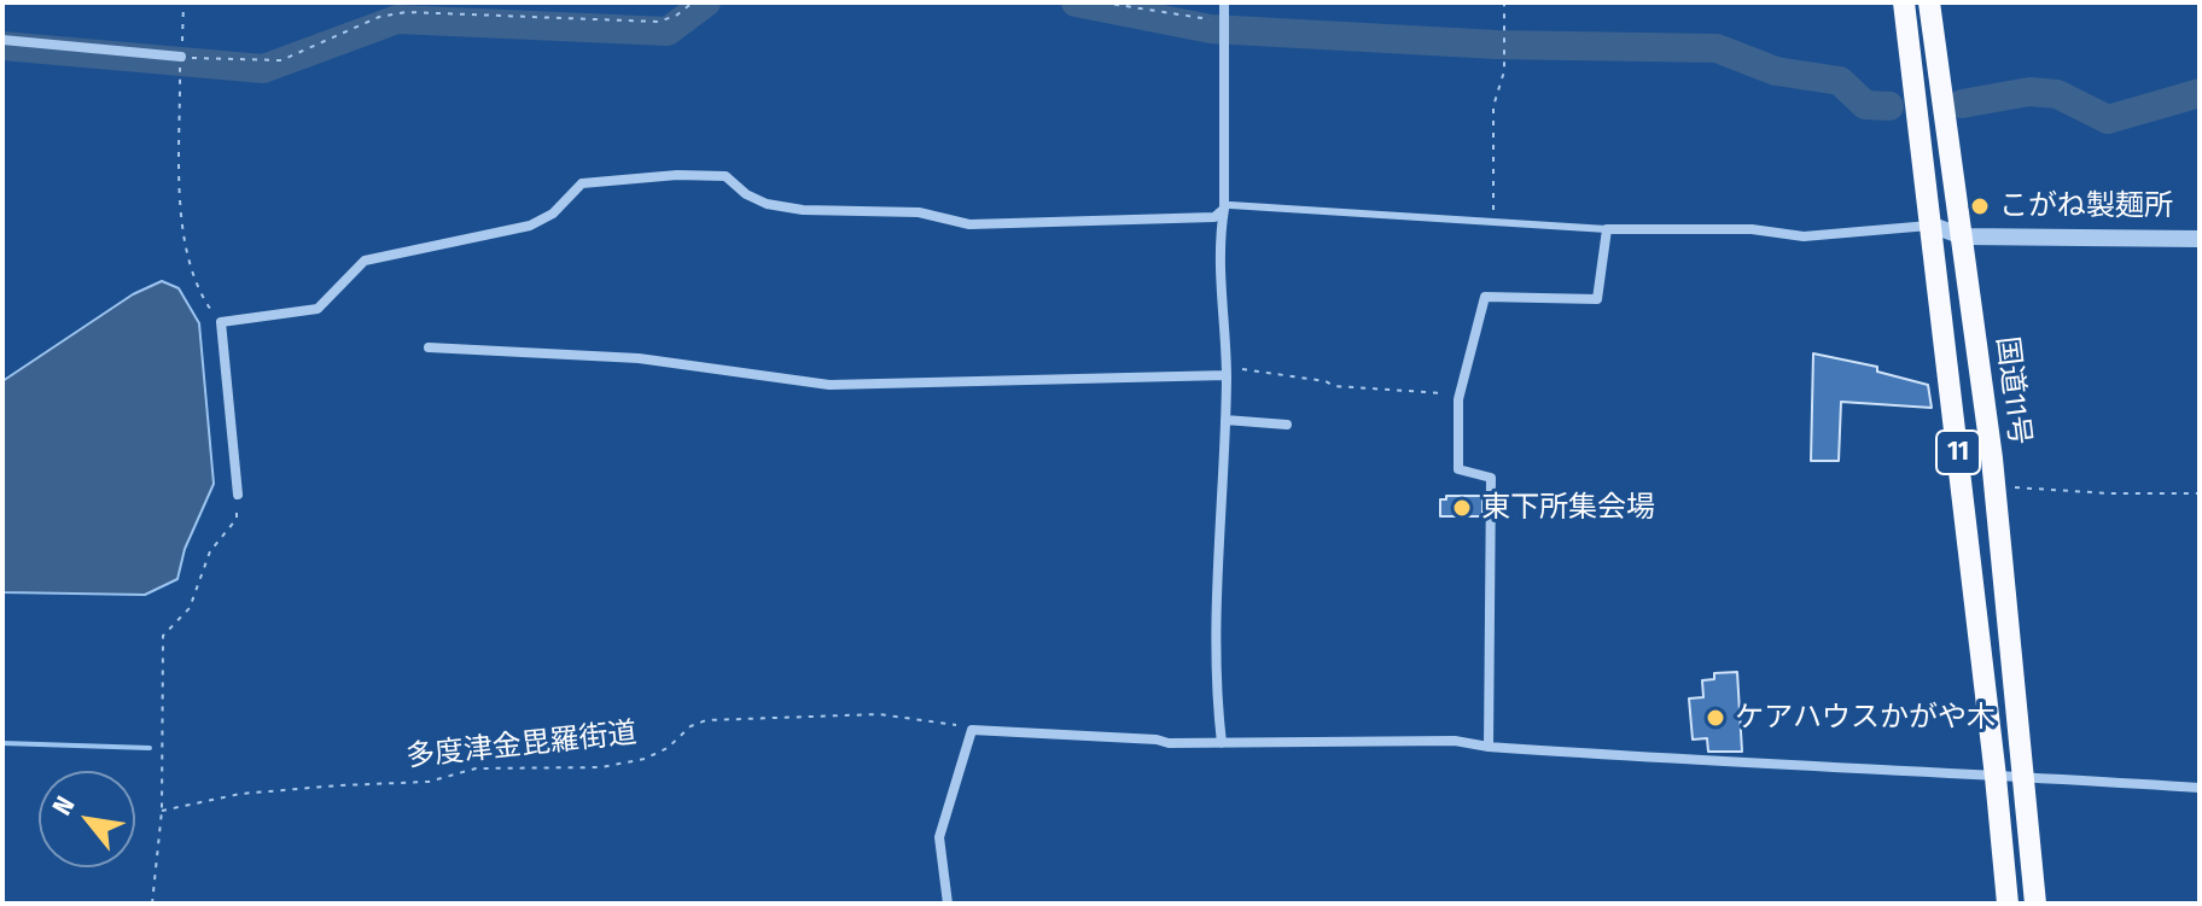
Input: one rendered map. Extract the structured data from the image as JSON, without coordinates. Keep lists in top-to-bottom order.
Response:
{
  "streets": {
    "highway": ["国道11号", "11"],
    "path": ["多度津金毘羅街道"]
  },
  "places": ["こがね製麺所", "東下所集会場", "ケアハウスかがや木"],
  "north": "top left"
}
